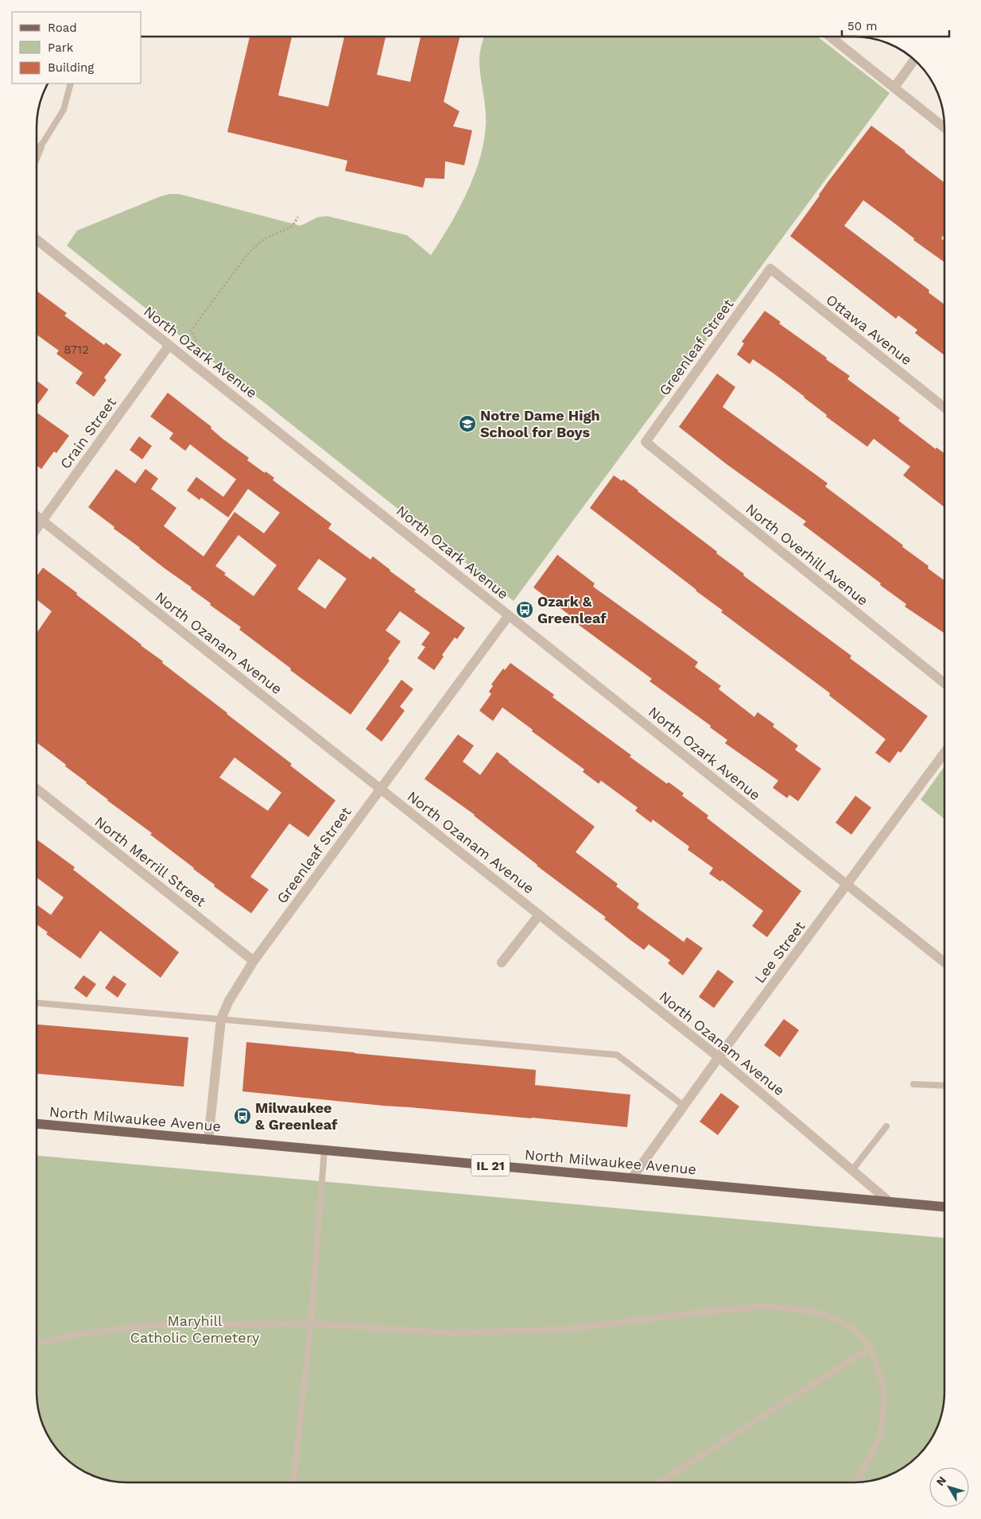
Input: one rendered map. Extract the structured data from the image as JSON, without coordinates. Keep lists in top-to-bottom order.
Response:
{
  "streets": {
    "main road": ["North Milwaukee Avenue", "IL 21"],
    "street": [
      "Ottawa Avenue",
      "Greenleaf Street",
      "North Ozark Avenue",
      "Crain Street",
      "North Overhill Avenue",
      "North Ozanam Avenue",
      "North Merrill Street",
      "Lee Street"
    ]
  },
  "crossings": [
    ["Ottawa Avenue", "Greenleaf Street"],
    ["Greenleaf Street", "North Ozark Avenue"],
    ["Greenleaf Street", "North Overhill Avenue"],
    ["Greenleaf Street", "North Ozanam Avenue"],
    ["Greenleaf Street", "North Merrill Street"],
    ["Greenleaf Street", "North Milwaukee Avenue"],
    ["North Ozark Avenue", "Crain Street"],
    ["North Ozark Avenue", "Lee Street"],
    ["Crain Street", "North Ozanam Avenue"],
    ["North Ozanam Avenue", "Lee Street"],
    ["North Ozanam Avenue", "North Milwaukee Avenue"],
    ["Lee Street", "North Milwaukee Avenue"]
  ],
  "parks": ["Maryhill Catholic Cemetery"],
  "places": {
    "school or university": ["Notre Dame High School for Boys"],
    "bus stop": ["Ozark & Greenleaf", "Milwaukee & Greenleaf"]
  },
  "house_numbers": ["8712"],
  "legend": ["Road", "Park", "Building"],
  "scale_bar": "50 m",
  "north": "top left"
}
